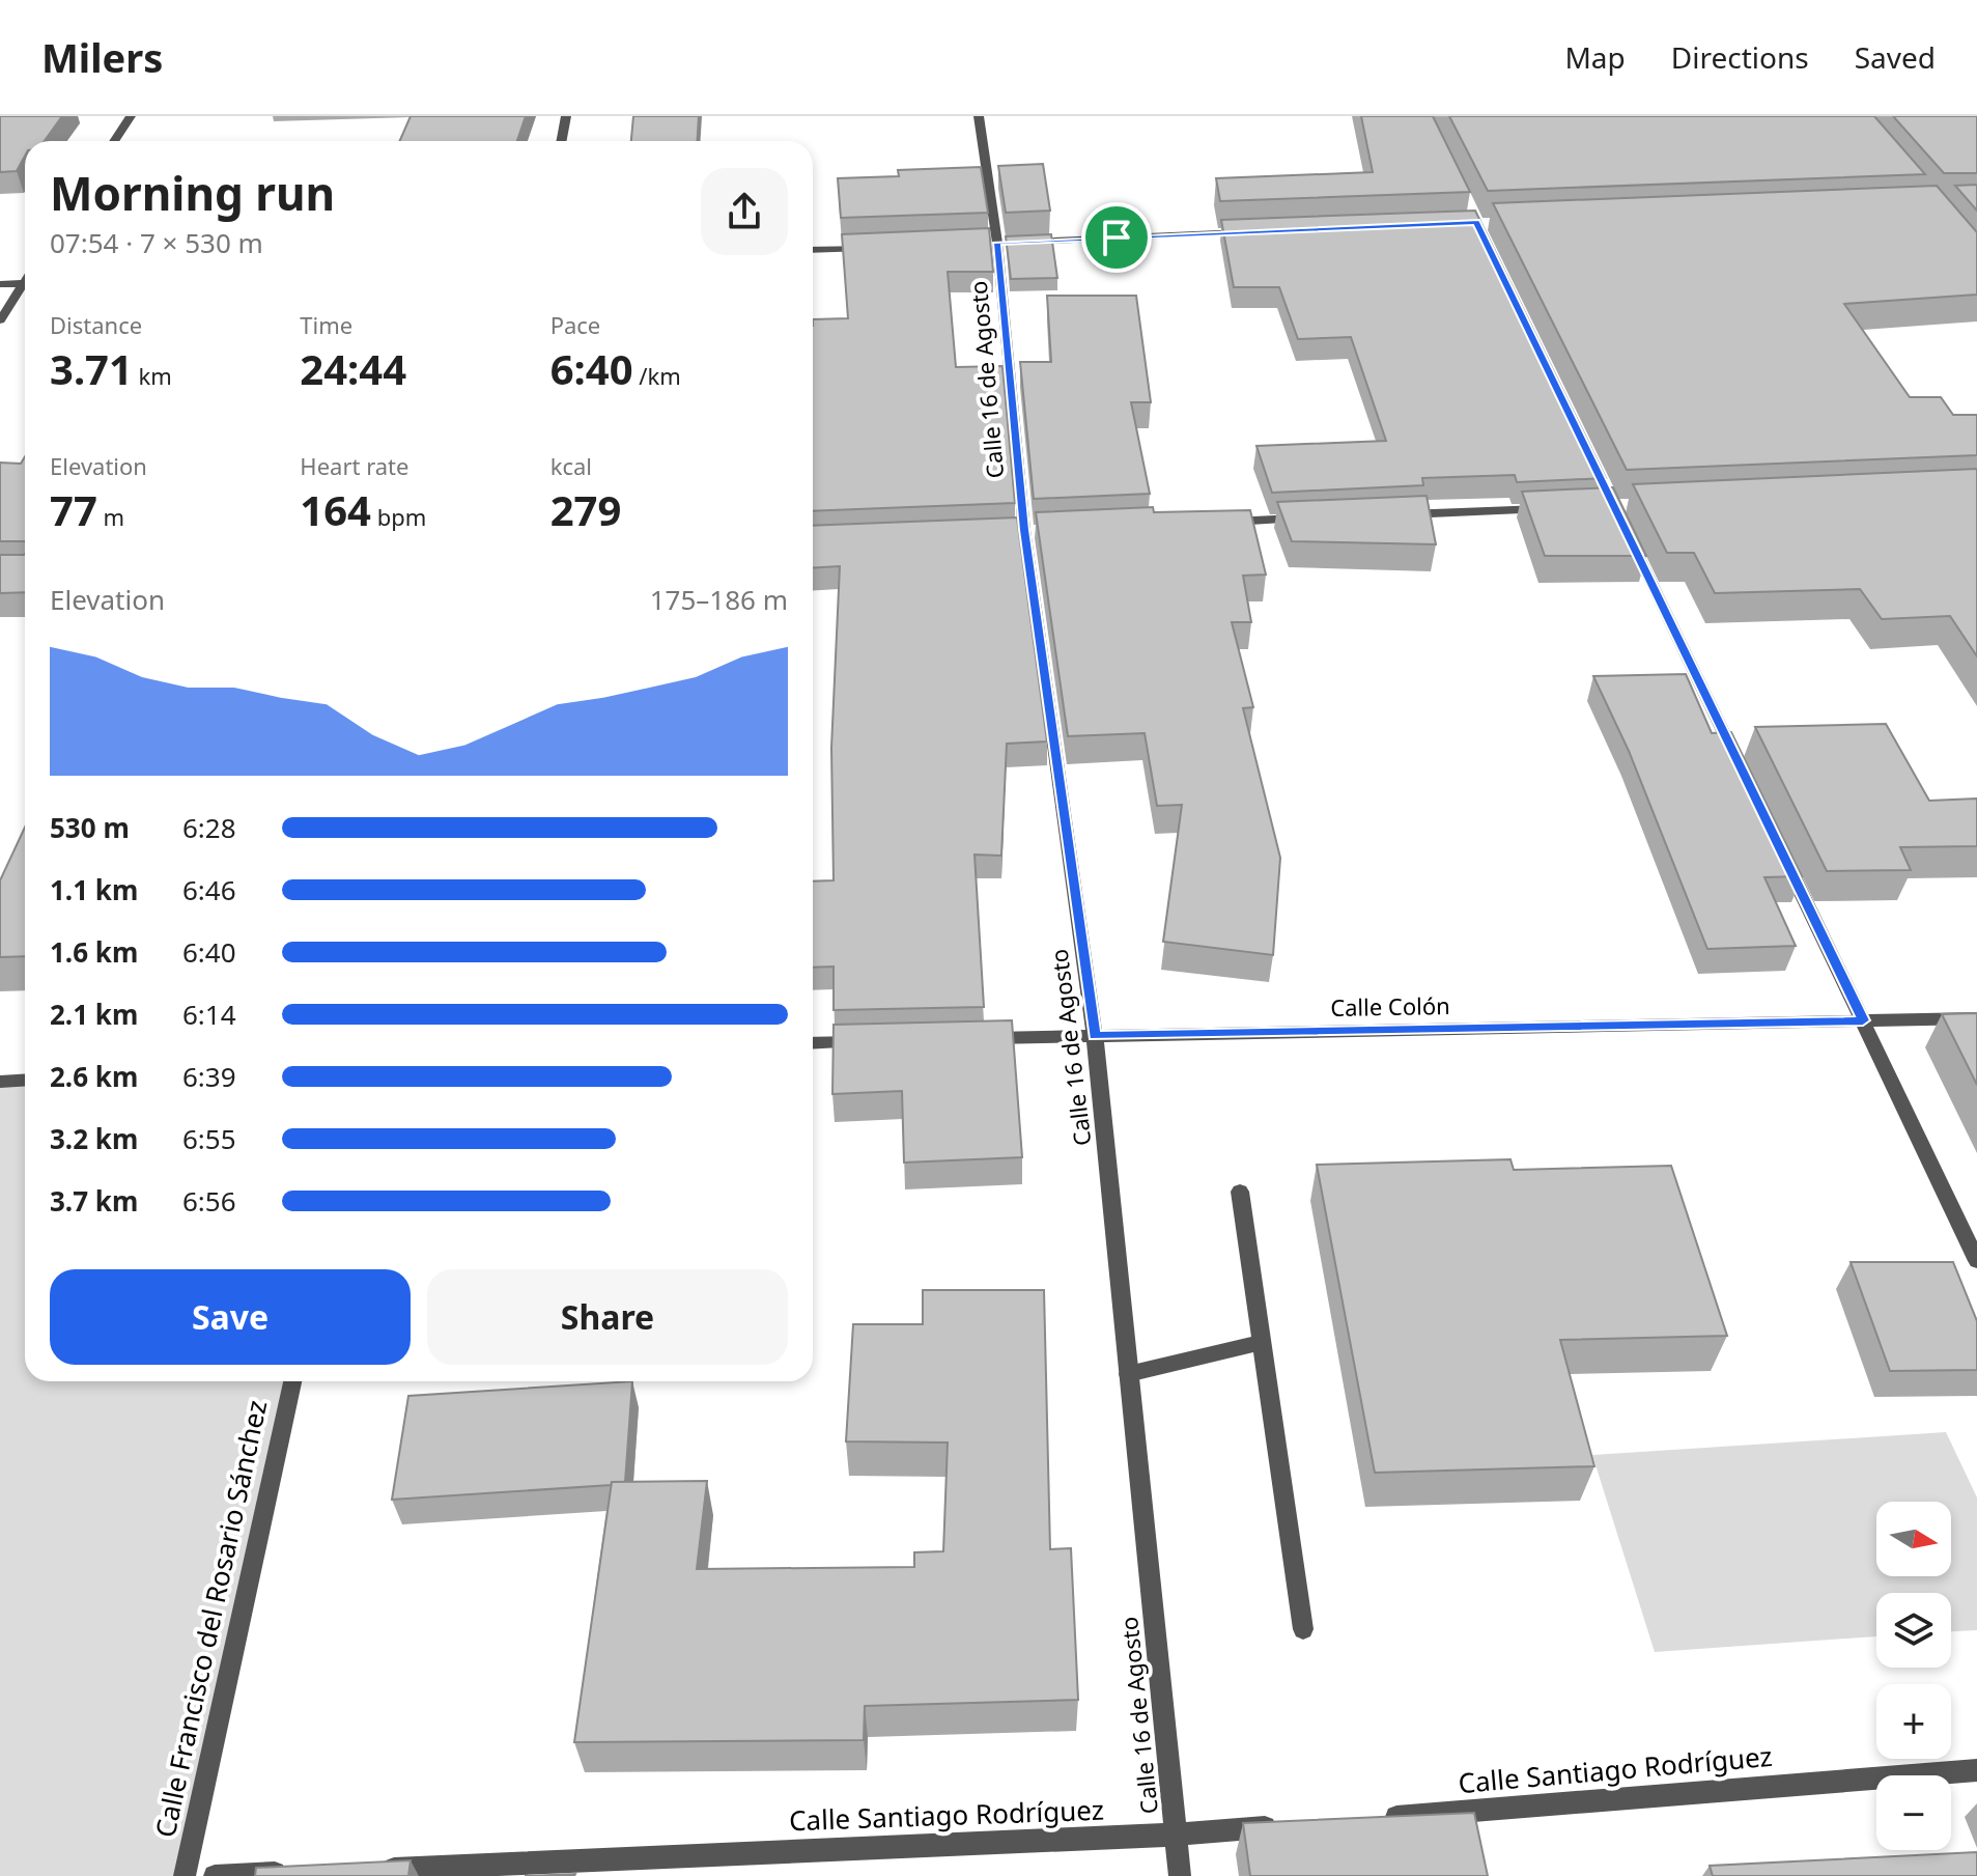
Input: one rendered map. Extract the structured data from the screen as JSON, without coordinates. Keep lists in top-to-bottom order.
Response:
{
  "streets": {
    "street": [
      "Calle 16 de Agosto",
      "Calle Colón",
      "Calle Francisco del Rosario Sánchez",
      "Calle Santiago Rodríguez"
    ]
  },
  "crossings": [
    ["Calle 16 de Agosto", "Calle Colón"],
    ["Calle 16 de Agosto", "Calle Santiago Rodríguez"]
  ],
  "north": "right",
  "page": {
    "header": "Milers",
    "nav": ["Map", "Directions", "Saved"],
    "heading": ["Morning run", "07:54 · 7 × 530 m"],
    "stats": [
      ["Distance", "3.71 km"],
      ["Time", "24:44"],
      ["Pace", "6:40 /km"],
      ["Elevation", "77 m"],
      ["Heart rate", "164 bpm"],
      ["kcal", "279"]
    ],
    "chart": ["Elevation", "175–186 m"],
    "list": [
      {
        "name": "530 m",
        "note": "6:28"
      },
      {
        "name": "1.1 km",
        "note": "6:46"
      },
      {
        "name": "1.6 km",
        "note": "6:40"
      },
      {
        "name": "2.1 km",
        "note": "6:14"
      },
      {
        "name": "2.6 km",
        "note": "6:39"
      },
      {
        "name": "3.2 km",
        "note": "6:55"
      },
      {
        "name": "3.7 km",
        "note": "6:56"
      }
    ],
    "buttons": ["Save", "Share"],
    "map_buttons": ["+", "−"]
  }
}
